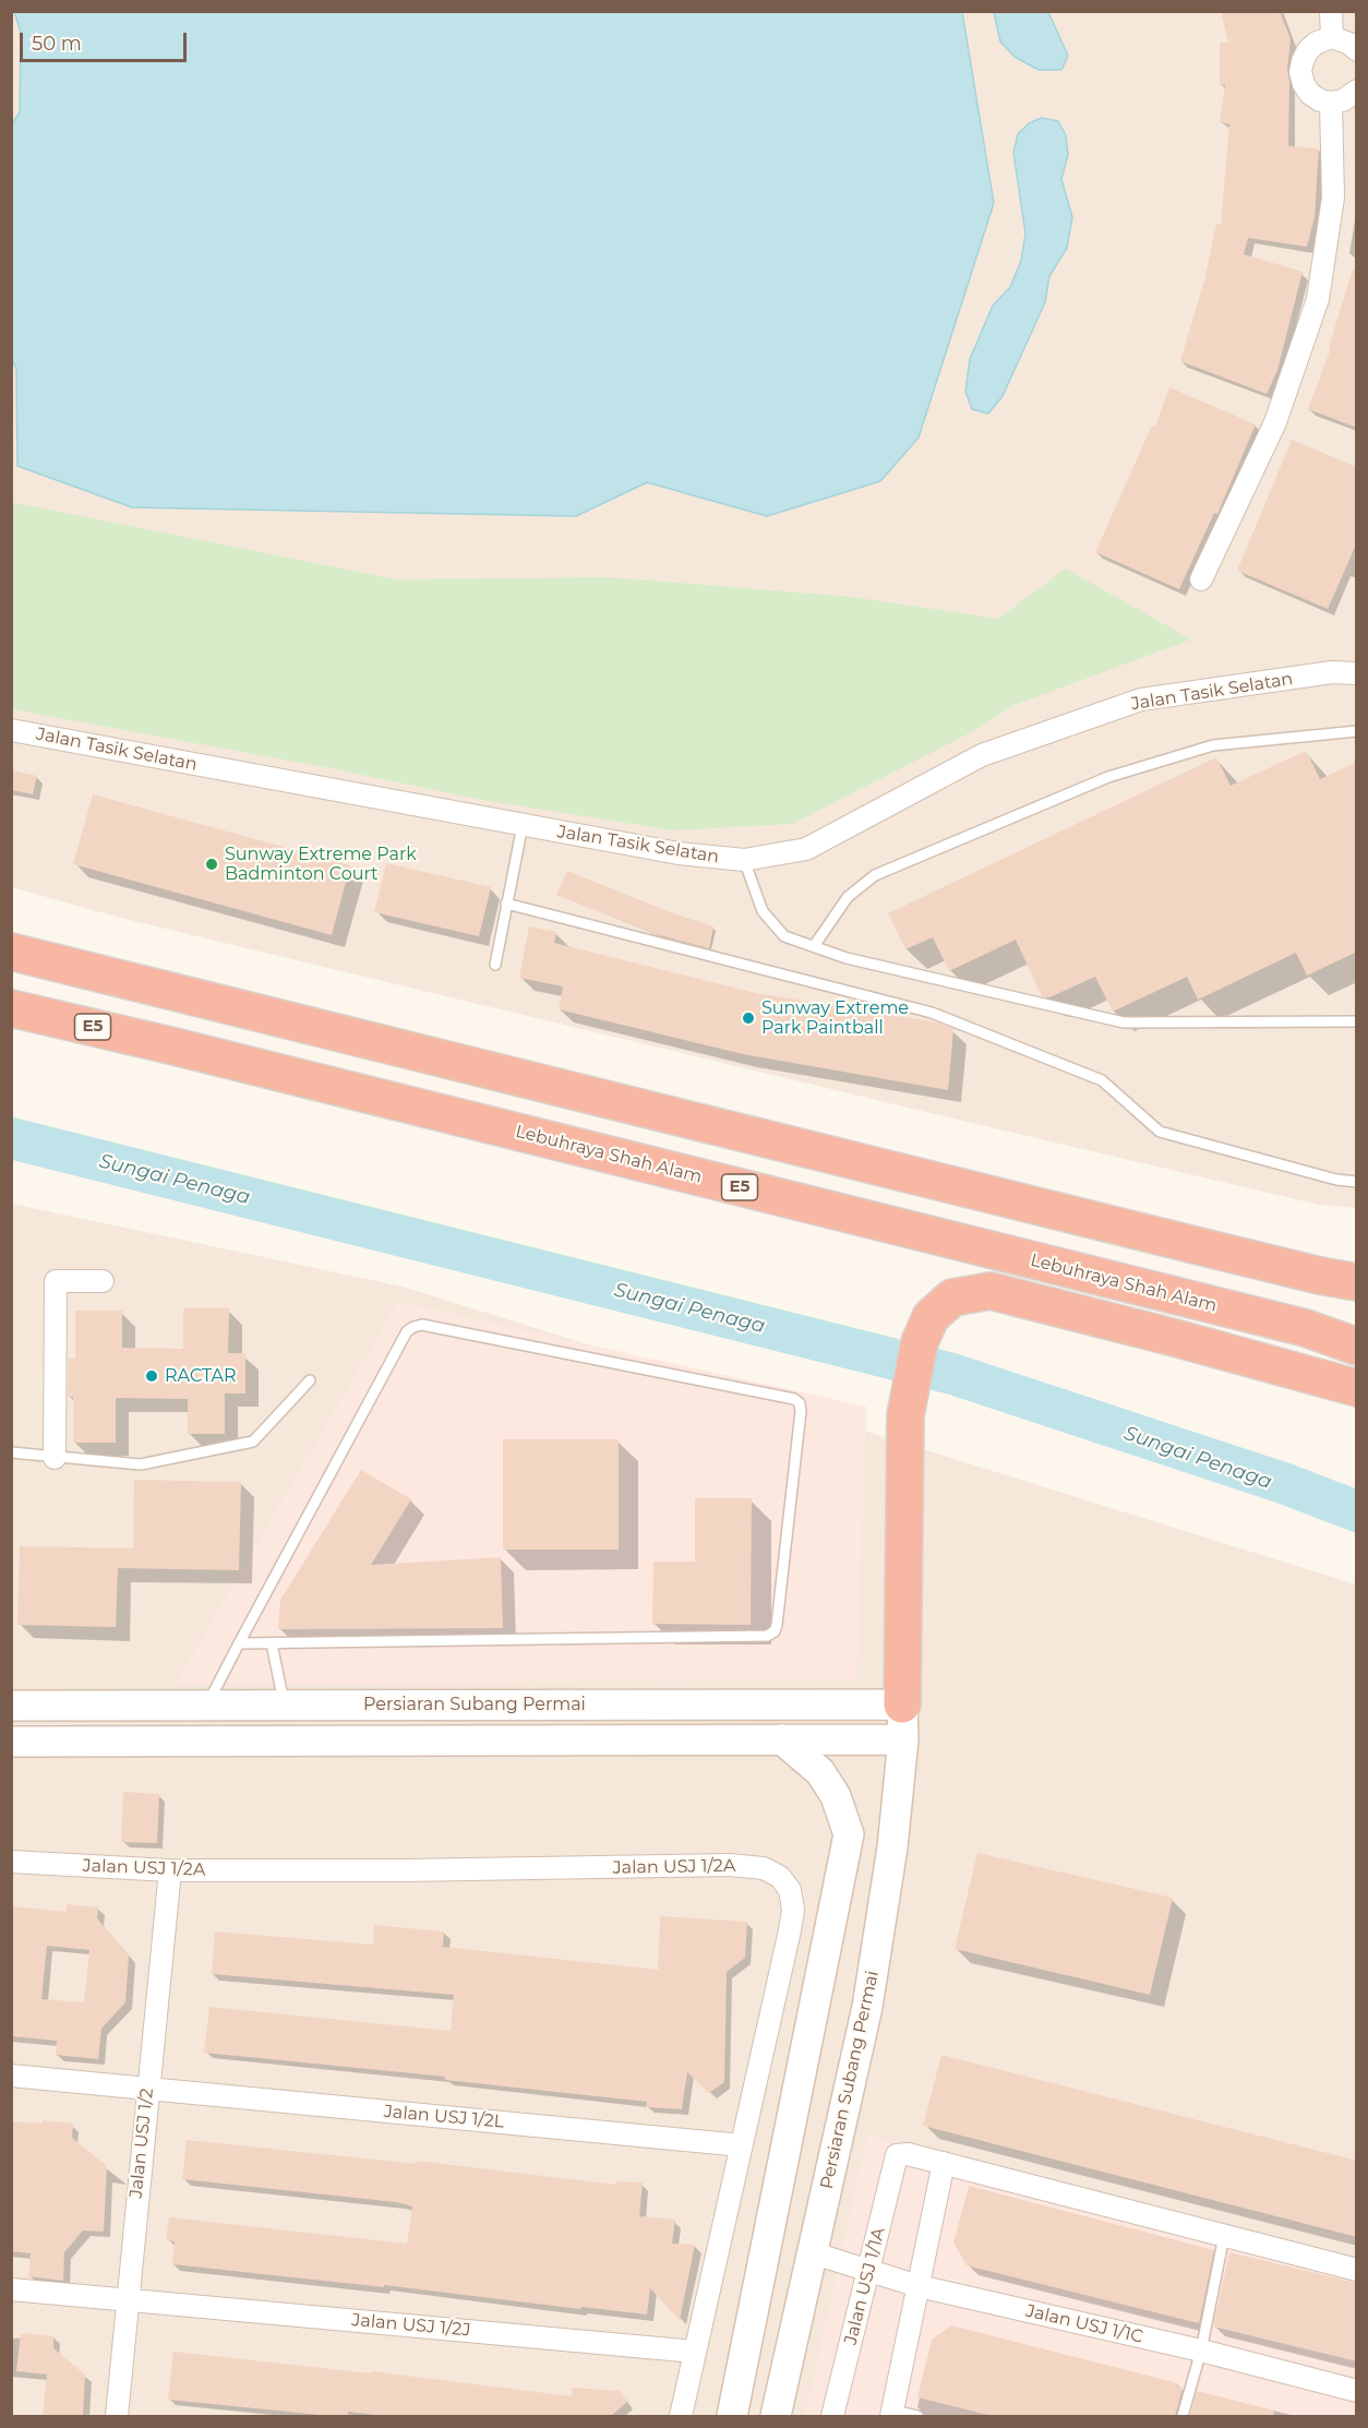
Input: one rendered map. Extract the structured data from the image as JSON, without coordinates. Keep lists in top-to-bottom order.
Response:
{
  "streets": {
    "highway": ["E5", "Lebuhraya Shah Alam"],
    "main road": ["Persiaran Subang Permai"],
    "street": [
      "Jalan Tasik Selatan",
      "Jalan USJ 1/2A",
      "Jalan USJ 1/2L",
      "Jalan USJ 1/2",
      "Jalan USJ 1/1A",
      "Jalan USJ 1/1C",
      "Jalan USJ 1/2J"
    ]
  },
  "crossings": [
    ["Persiaran Subang Permai", "Jalan USJ 1/1C"],
    ["Jalan USJ 1/2A", "Jalan USJ 1/2L"],
    ["Jalan USJ 1/2A", "Jalan USJ 1/2"],
    ["Jalan USJ 1/2A", "Jalan USJ 1/2J"],
    ["Jalan USJ 1/2L", "Jalan USJ 1/2"],
    ["Jalan USJ 1/2", "Jalan USJ 1/2J"],
    ["Jalan USJ 1/1A", "Jalan USJ 1/1C"]
  ],
  "water": ["Sungai Penaga"],
  "places": ["Sunway Extreme Park Badminton Court", "Sunway Extreme Park Paintball", "RACTAR"],
  "scale_bar": "50 m"
}
